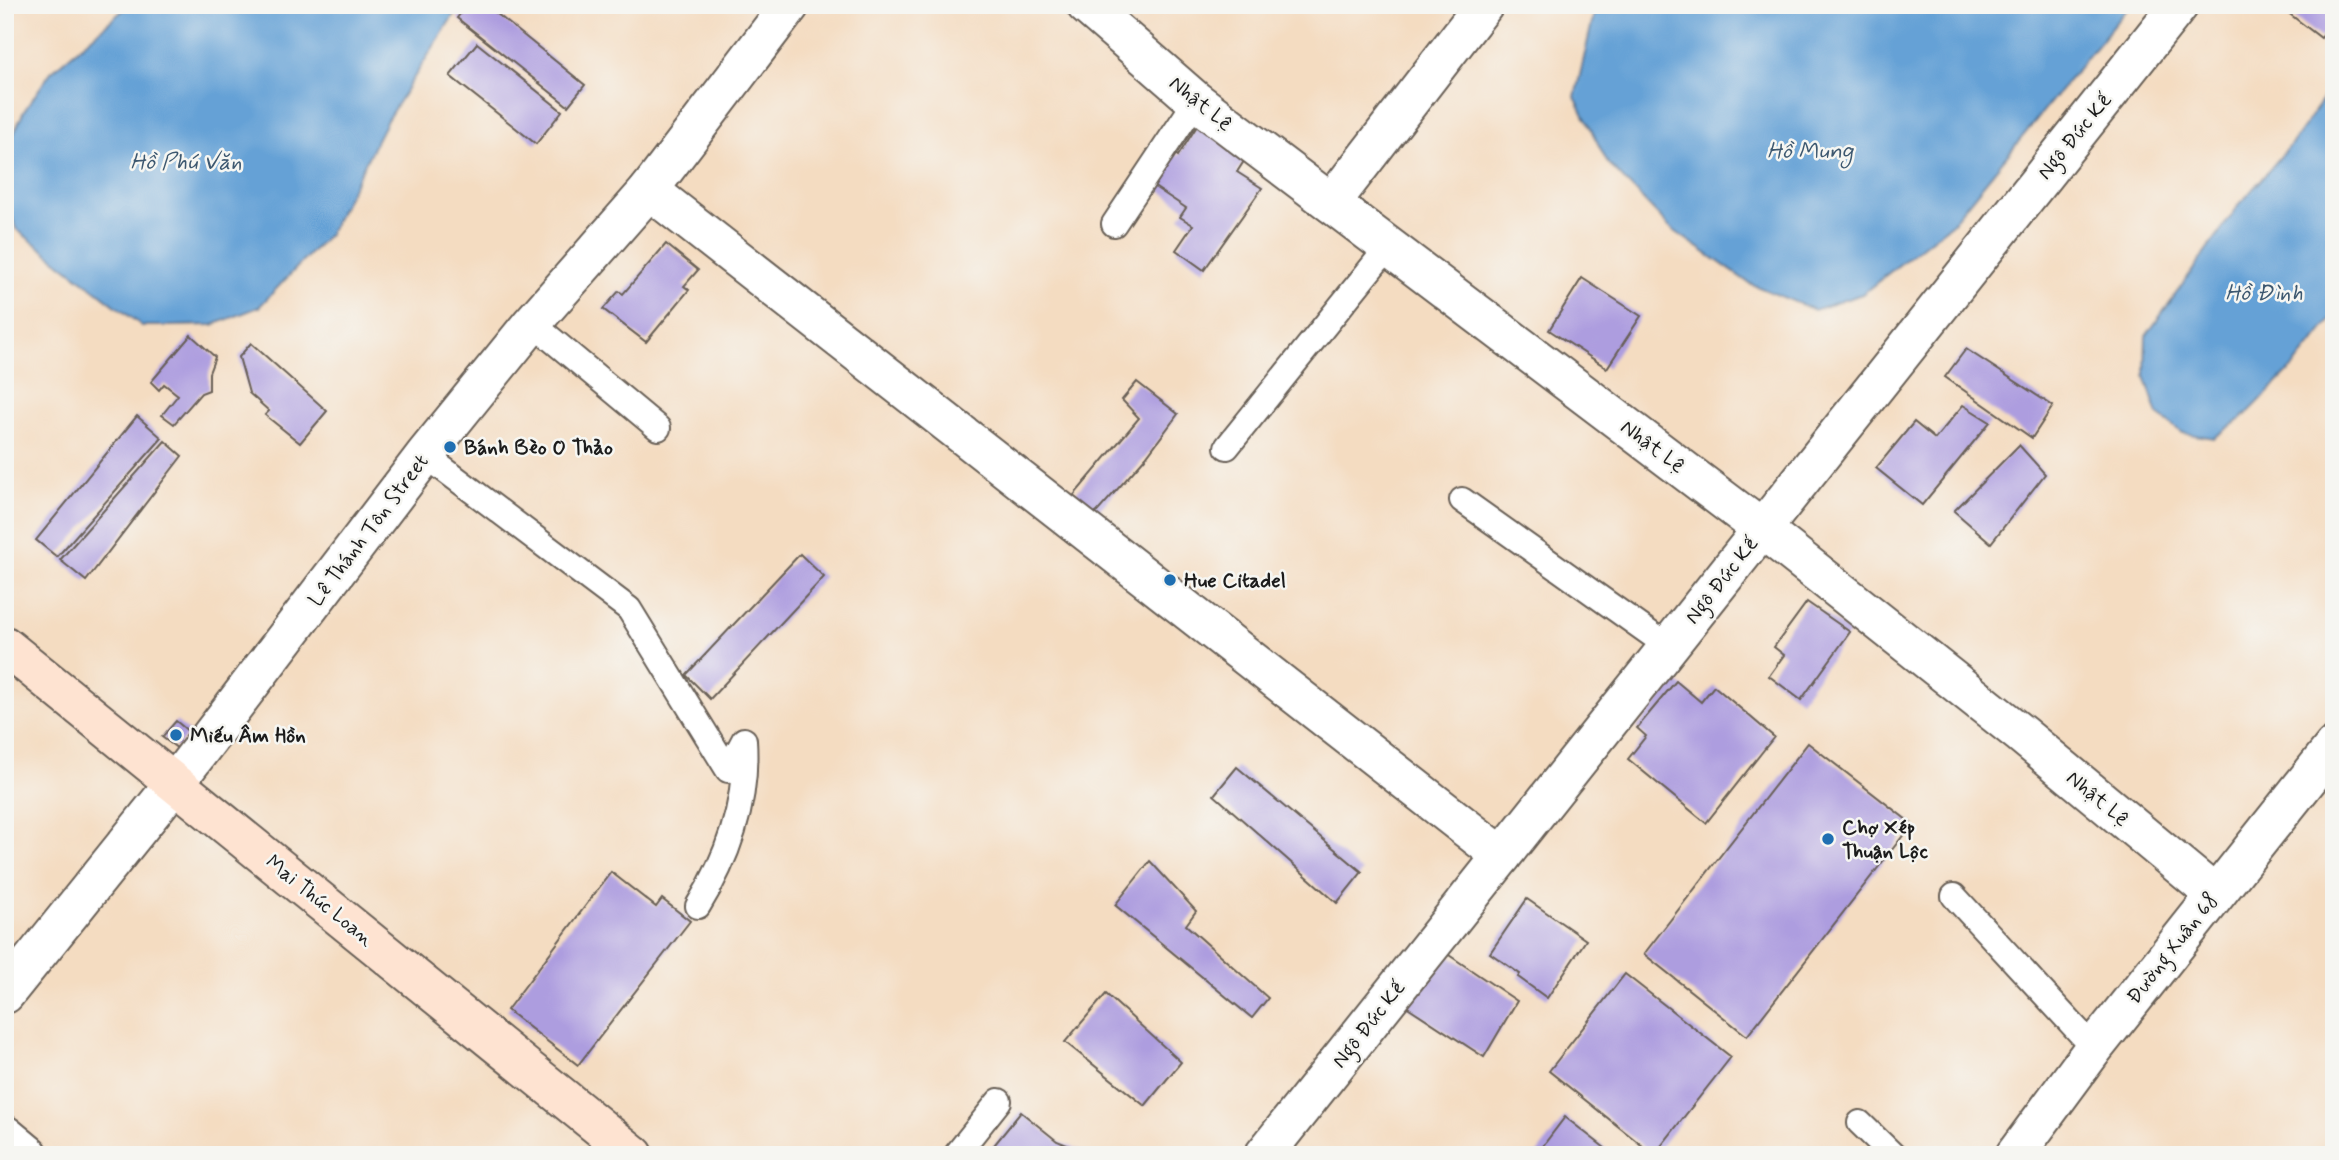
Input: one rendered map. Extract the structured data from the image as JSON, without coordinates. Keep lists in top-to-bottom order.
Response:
{
  "streets": {
    "street": [
      "Nhật Lệ",
      "Ngô Đức Kế",
      "Lê Thánh Tôn Street",
      "Mai Thúc Loan",
      "Đường Xuân 68"
    ]
  },
  "crossings": [
    ["Nhật Lệ", "Ngô Đức Kế"],
    ["Nhật Lệ", "Đường Xuân 68"],
    ["Lê Thánh Tôn Street", "Mai Thúc Loan"]
  ],
  "water": ["Hồ Mung", "Hồ Phú Văn", "Hồ Đình"],
  "places": [
    "Bánh Bèo O Thảo",
    "Hue Citadel",
    "Miếu Âm Hồn",
    "Chợ Xép Thuận Lộc"
  ]
}
